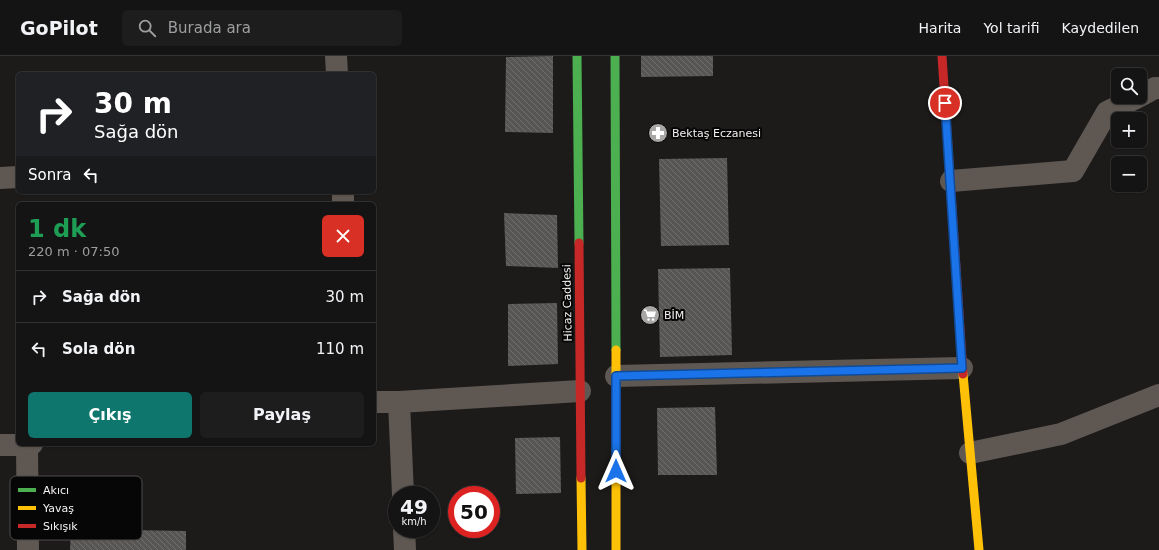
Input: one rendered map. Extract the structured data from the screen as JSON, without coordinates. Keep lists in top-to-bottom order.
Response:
{
  "streets": {
    "main road": ["Hicaz Caddesi"]
  },
  "places": {
    "pharmacy": ["Bektaş Eczanesi"],
    "supermarket": ["BİM"]
  },
  "legend": ["Akıcı", "Yavaş", "Sıkışık"],
  "page": {
    "header": "GoPilot",
    "search": "Burada ara",
    "nav": ["Harita", "Yol tarifi", "Kaydedilen"],
    "map_buttons": ["+", "−"],
    "turn": ["30 m", "Sağa dön"],
    "then": "Sonra",
    "heading": ["1 dk", "220 m · 07:50"],
    "list": [
      {
        "name": "Sağa dön",
        "value": "30 m"
      },
      {
        "name": "Sola dön",
        "value": "110 m"
      }
    ],
    "buttons": ["Çıkış", "Paylaş"],
    "speed": "49 km/h",
    "limit": "50"
  }
}
